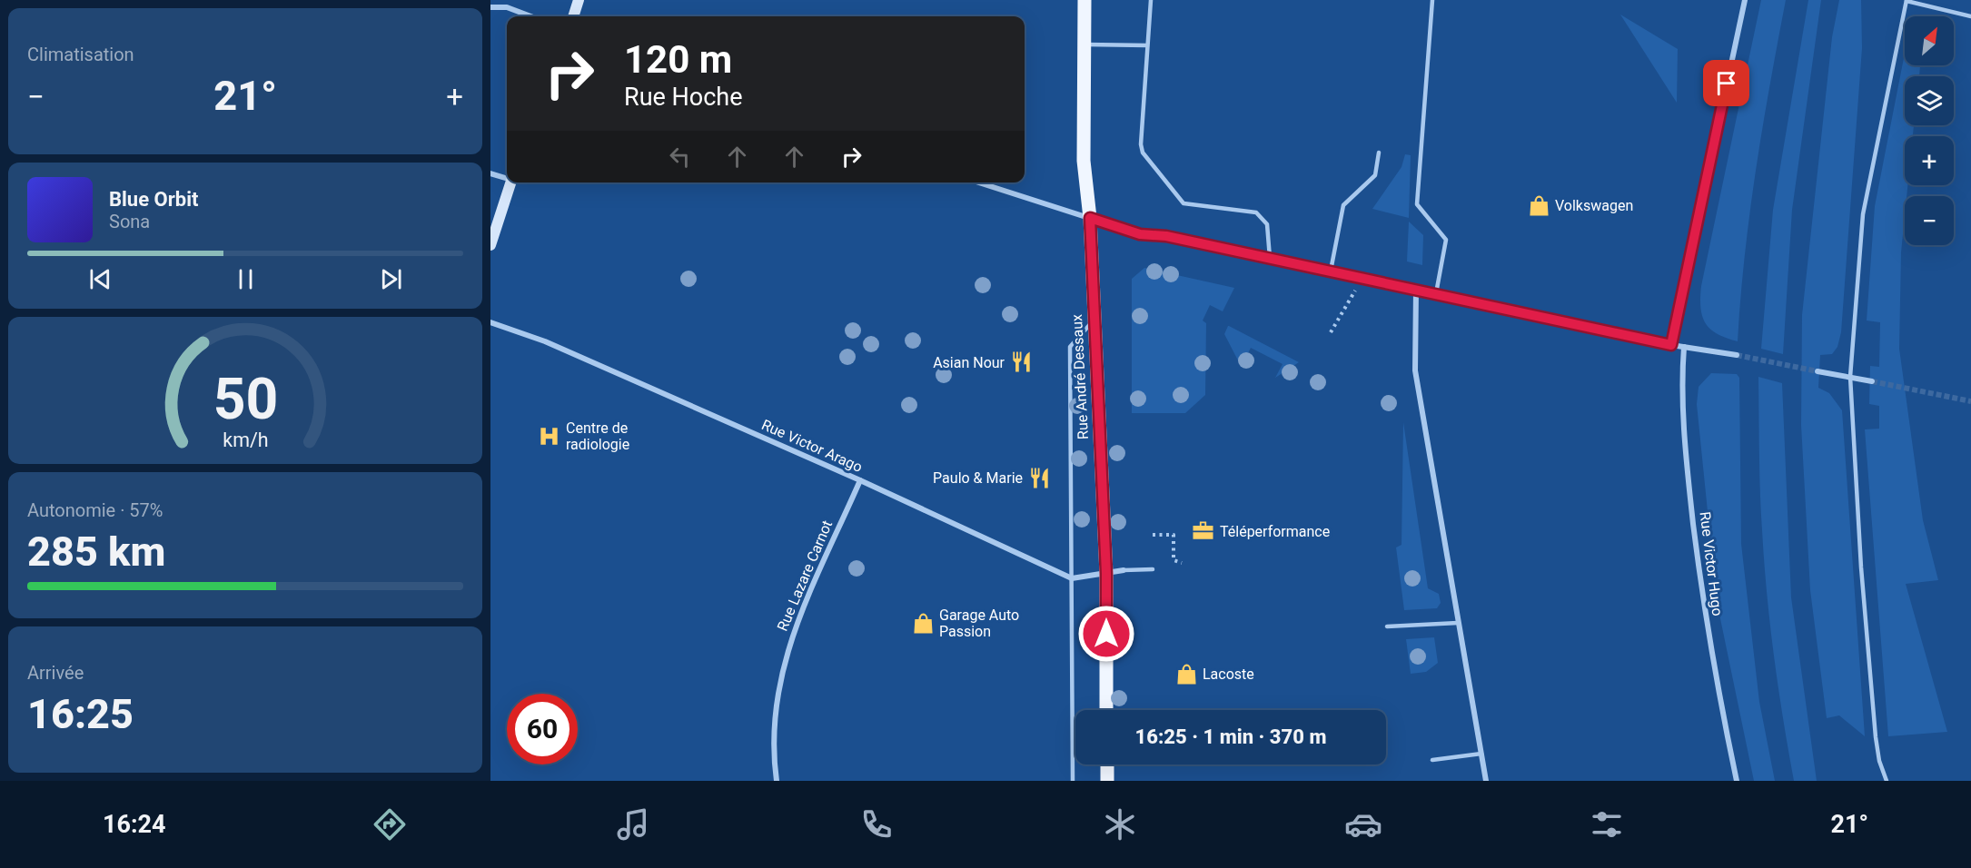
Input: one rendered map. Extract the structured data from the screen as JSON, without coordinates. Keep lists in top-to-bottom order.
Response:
{
  "streets": {
    "main road": ["Rue André Dessaux"],
    "street": ["Rue Victor Arago", "Rue Victor Hugo", "Rue Lazare Carnot"]
  },
  "crossings": [
    ["Rue Victor Arago", "Rue Lazare Carnot"]
  ],
  "places": {
    "shop": ["Volkswagen", "Garage Auto Passion", "Lacoste"],
    "restaurant": ["Asian Nour", "Paulo & Marie"],
    "hospital": ["Centre de radiologie"],
    "office": ["Téléperformance"]
  },
  "north": "top right",
  "page": {
    "tile": [
      "Climatisation",
      ["Autonomie · 57%", "285 km"],
      ["Arrivée", "16:25"]
    ],
    "map_buttons": ["+", "−"],
    "turn": ["120 m", "Rue Hoche"],
    "heat": ["−", "21°", "+"],
    "song": ["Blue Orbit", "Sona"],
    "limit": "60",
    "trip": "16:25 · 1 min · 370 m",
    "tabs": ["16:24", "21°"],
    "gauge": ["50", "km/h"]
  }
}
